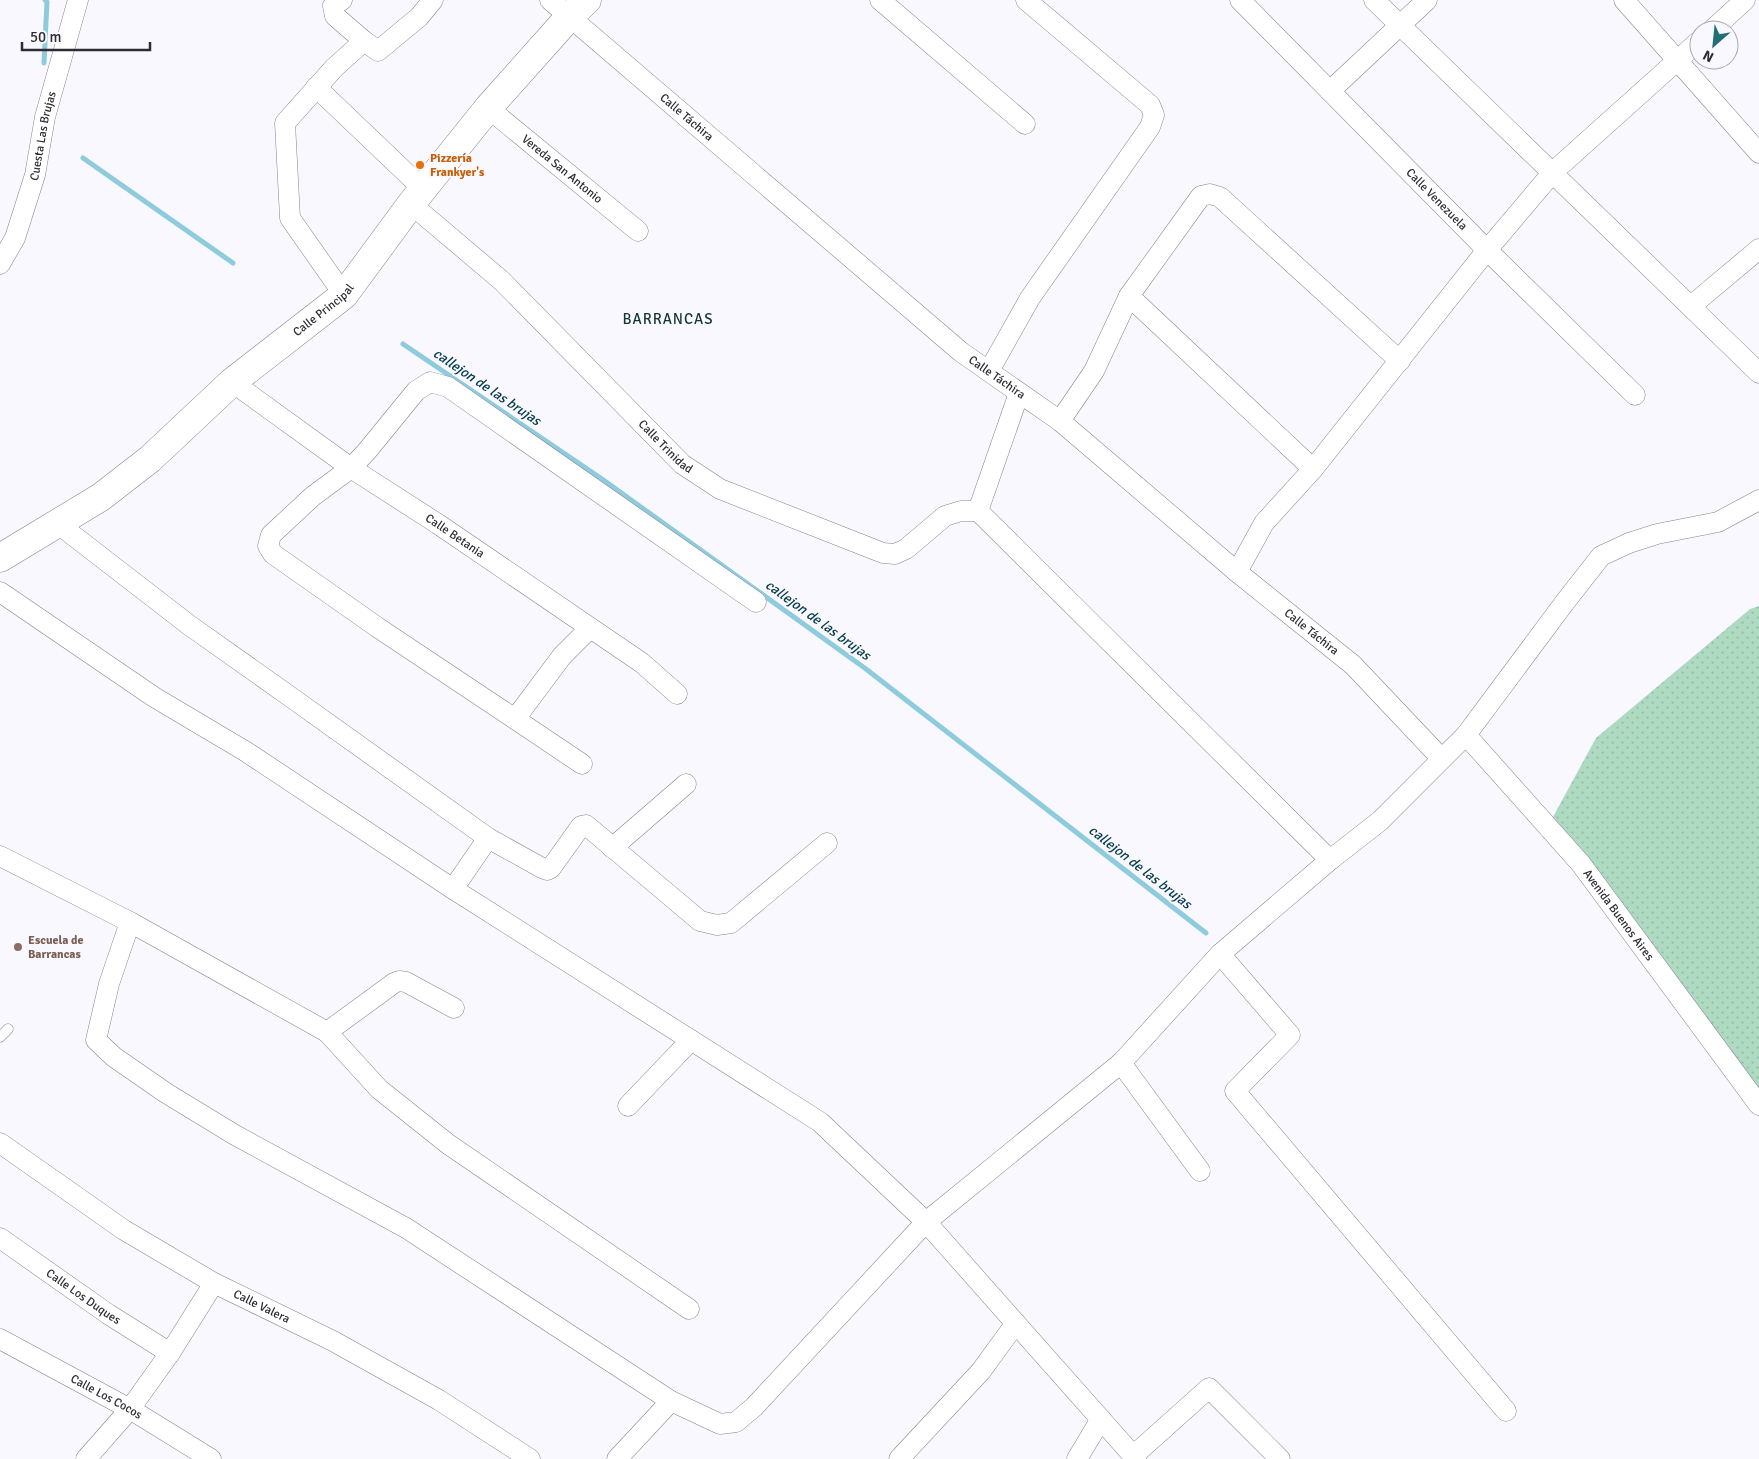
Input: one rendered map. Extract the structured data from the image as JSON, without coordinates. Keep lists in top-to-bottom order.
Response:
{
  "streets": {
    "street": [
      "Calle Táchira",
      "Cuesta Las Brujas",
      "Vereda San Antonio",
      "Calle Venezuela",
      "Calle Principal",
      "Calle Trinidad",
      "Calle Betania",
      "Avenida Buenos Aires",
      "Calle Los Duques",
      "Calle Valera",
      "Calle Los Cocos"
    ]
  },
  "crossings": [
    ["Calle Táchira", "Calle Principal"],
    ["Vereda San Antonio", "Calle Principal"],
    ["Calle Principal", "Calle Trinidad"],
    ["Calle Principal", "Calle Betania"]
  ],
  "districts": ["BARRANCAS"],
  "water": ["callejon de las brujas"],
  "places": ["Pizzería Frankyer's", "Escuela de Barrancas"],
  "scale_bar": "50 m",
  "north": "bottom left"
}
